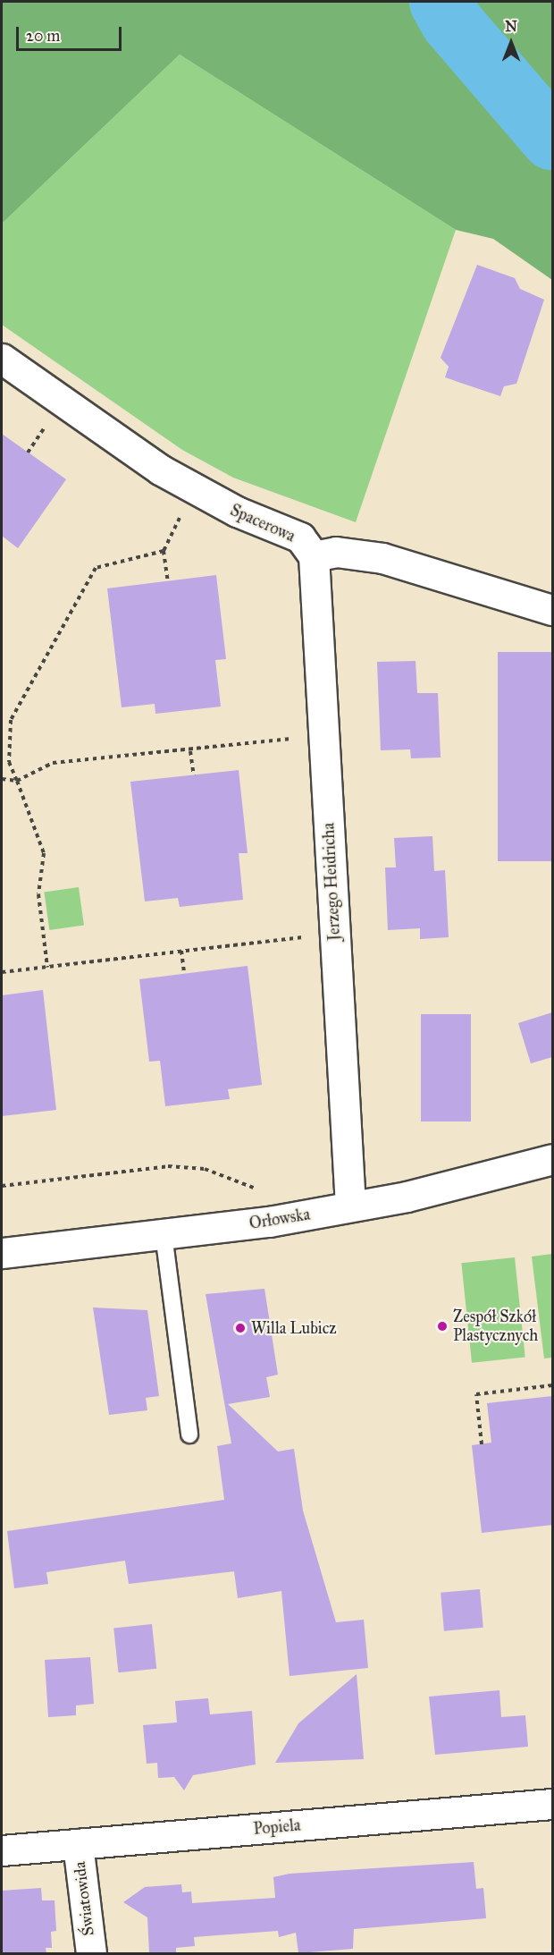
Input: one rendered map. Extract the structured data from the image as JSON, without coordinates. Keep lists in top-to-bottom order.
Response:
{
  "streets": {
    "street": [
      "Spacerowa",
      "Jerzego Heidricha",
      "Orłowska",
      "Popiela",
      "Światowida"
    ]
  },
  "crossings": [
    ["Spacerowa", "Jerzego Heidricha"],
    ["Jerzego Heidricha", "Orłowska"],
    ["Popiela", "Światowida"]
  ],
  "places": ["Zespół Szkół Plastycznych", "Willa Lubicz"],
  "scale_bar": "20 m",
  "north": "top"
}
